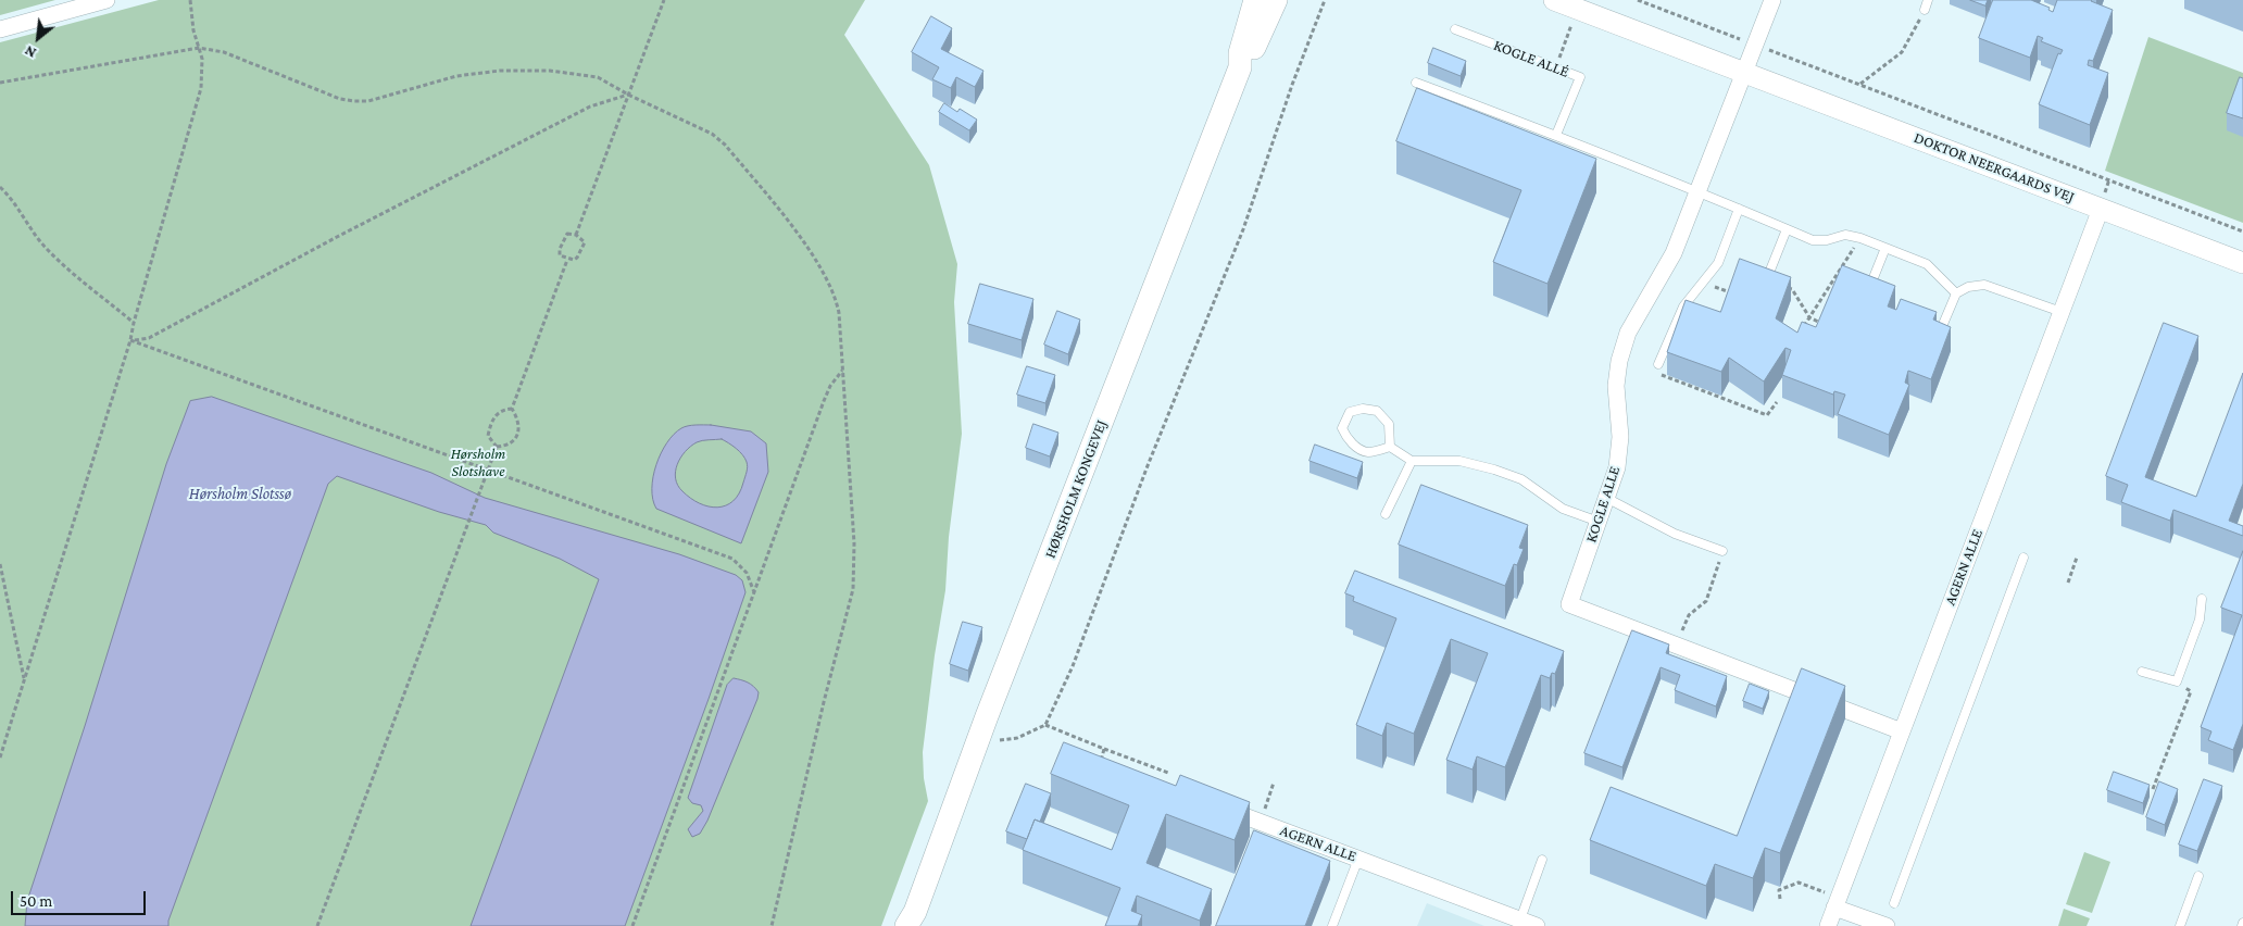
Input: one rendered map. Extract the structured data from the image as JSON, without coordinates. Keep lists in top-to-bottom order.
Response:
{
  "streets": {
    "main road": ["HØRSHOLM KONGEVEJ"],
    "street": ["DOKTOR NEERGAARDS VEJ", "KOGLE ALLE", "AGERN ALLE"],
    "lane": ["KOGLE ALLÉ"]
  },
  "crossings": [
    ["DOKTOR NEERGAARDS VEJ", "KOGLE ALLE"],
    ["DOKTOR NEERGAARDS VEJ", "AGERN ALLE"],
    ["KOGLE ALLE", "AGERN ALLE"]
  ],
  "water": ["Hørsholm Slotssø"],
  "parks": ["Hørsholm Slotshave"],
  "scale_bar": "50 m",
  "north": "bottom left"
}
